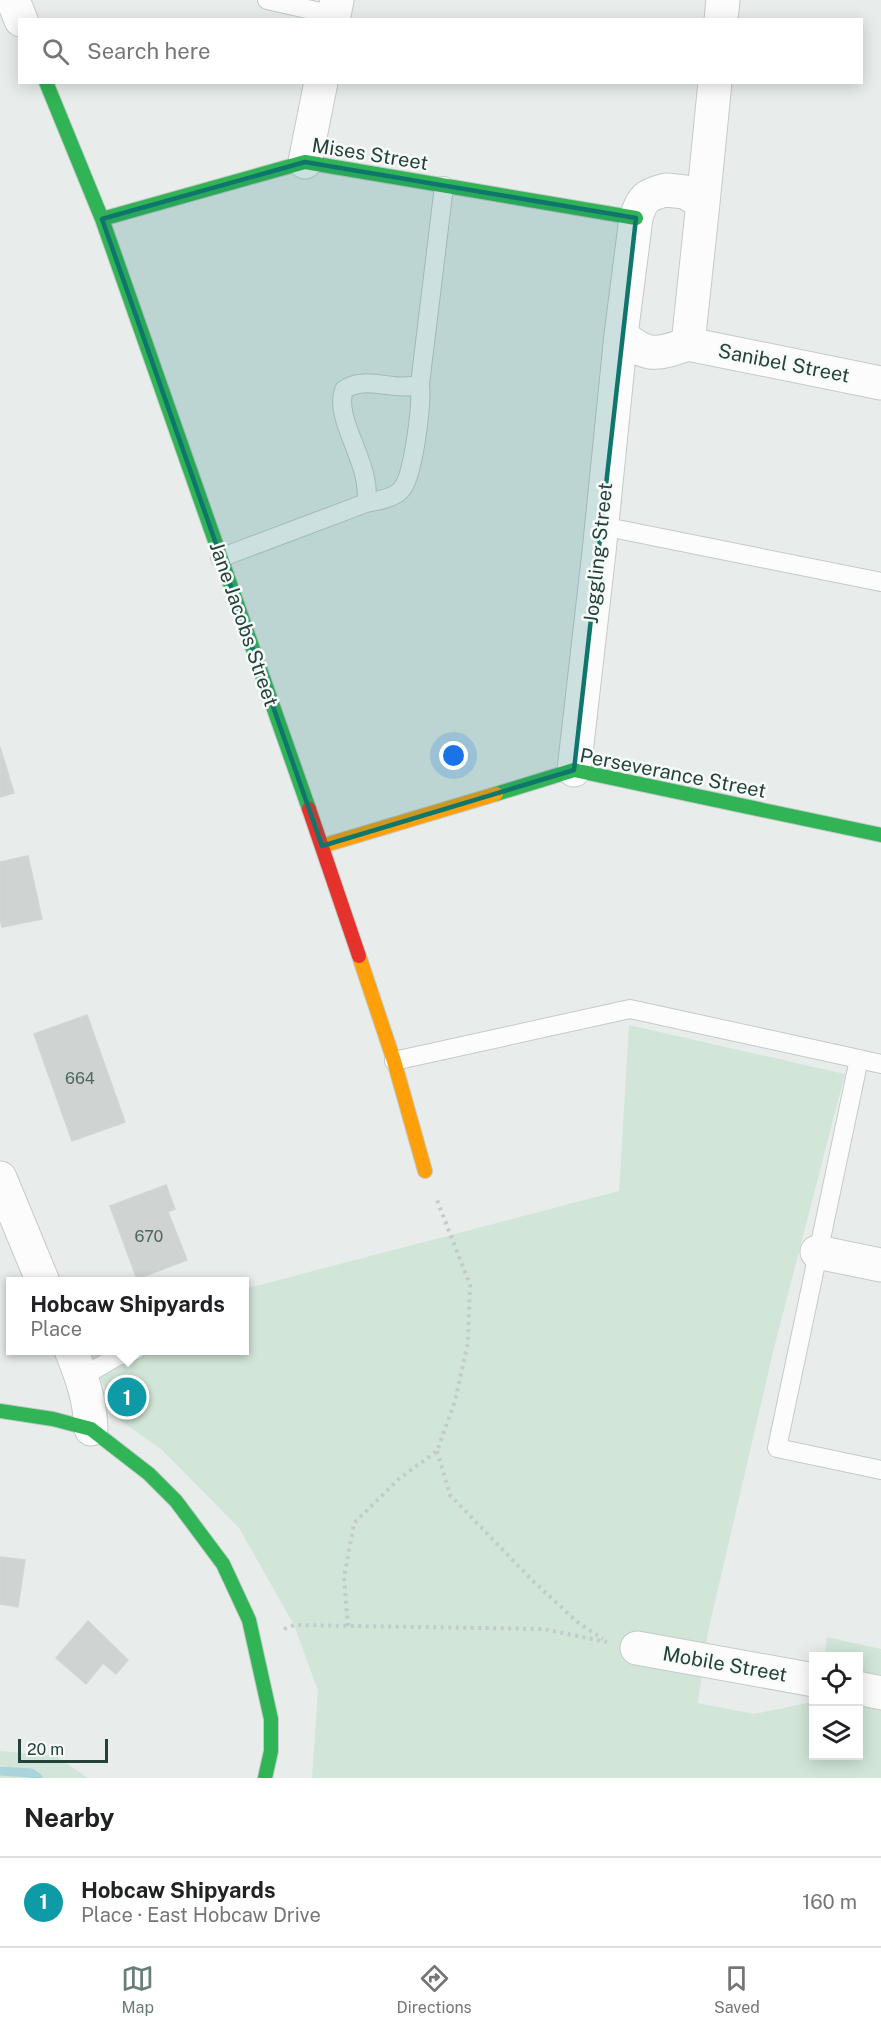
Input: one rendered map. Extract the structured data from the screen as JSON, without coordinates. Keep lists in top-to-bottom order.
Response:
{
  "streets": {
    "street": [
      "Mises Street",
      "Sanibel Street",
      "Joggling Street",
      "Jane Jacobs Street",
      "Perseverance Street",
      "Mobile Street"
    ]
  },
  "crossings": [
    ["Mises Street", "Joggling Street"],
    ["Mises Street", "Jane Jacobs Street"],
    ["Joggling Street", "Perseverance Street"],
    ["Jane Jacobs Street", "Perseverance Street"]
  ],
  "house_numbers": ["664", "670"],
  "scale_bar": "20 m",
  "page": {
    "search": "Search here",
    "popup": ["Hobcaw Shipyards", "Place"],
    "pins": "1",
    "scale": "20 m",
    "heading": "Nearby",
    "list": [
      {
        "mark": "1",
        "name": "Hobcaw Shipyards",
        "note": "Place · East Hobcaw Drive",
        "value": "160 m"
      }
    ],
    "nav": ["Map", "Directions", "Saved"]
  }
}
